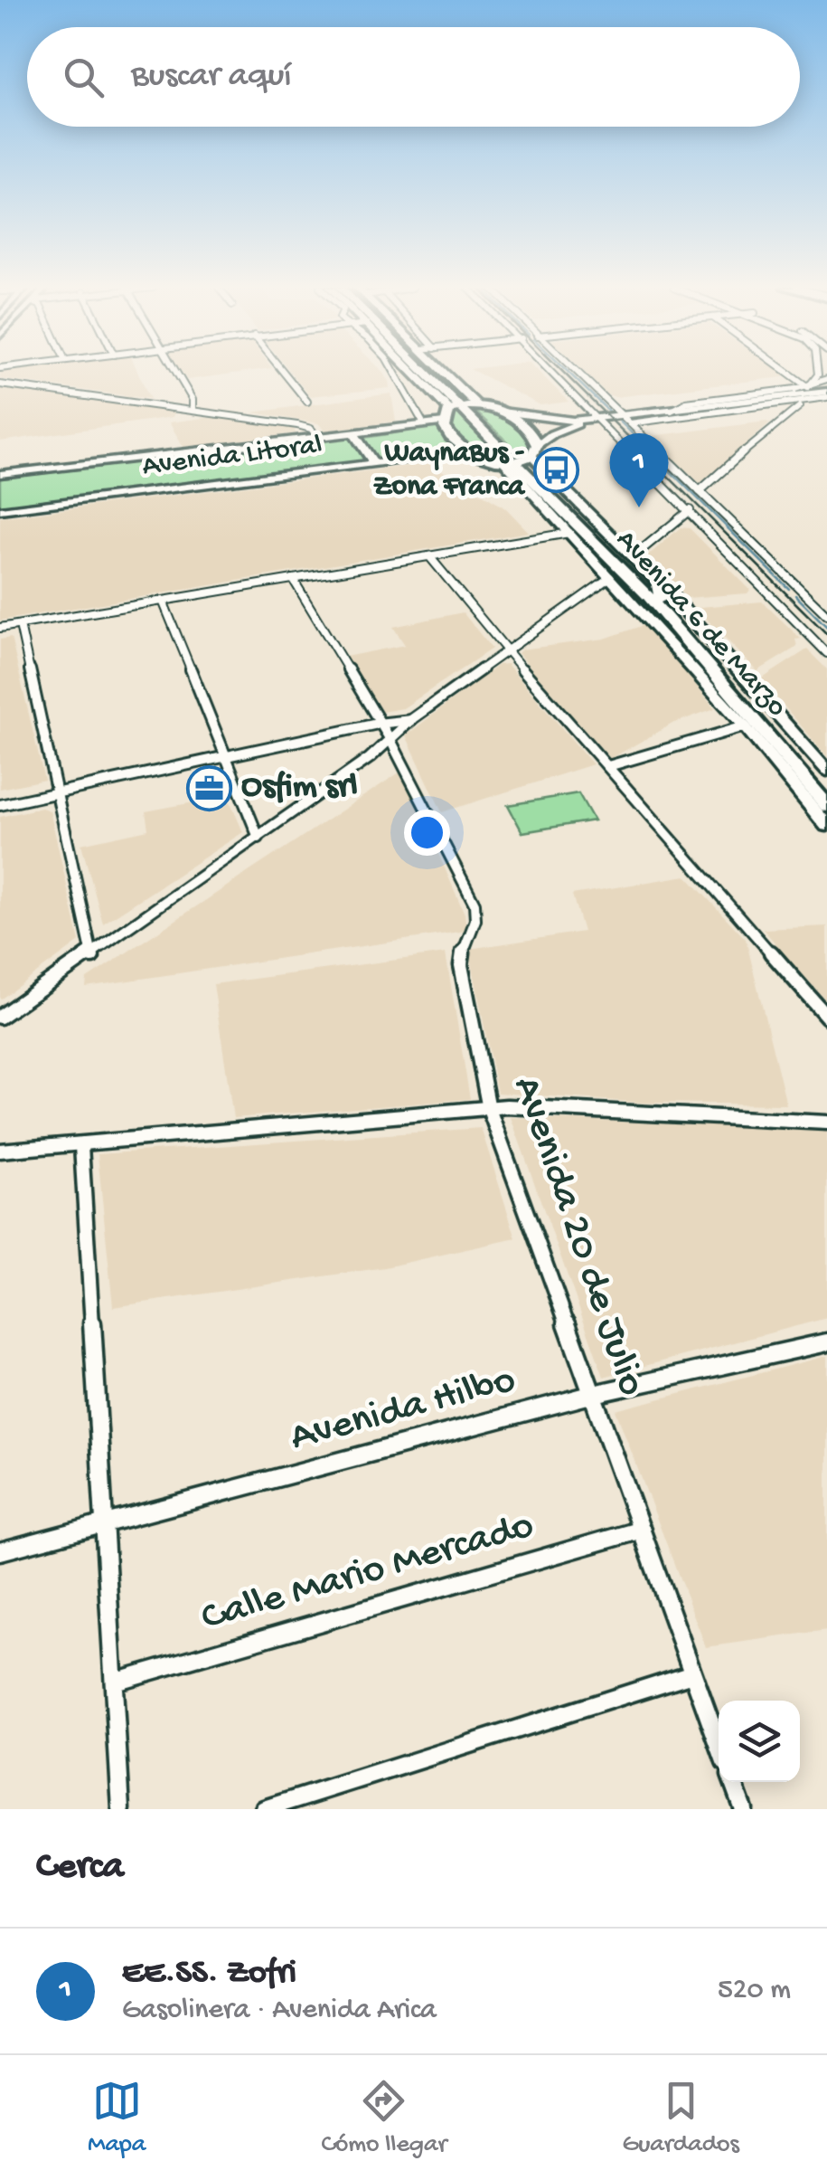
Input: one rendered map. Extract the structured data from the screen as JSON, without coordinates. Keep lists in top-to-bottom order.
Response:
{
  "streets": {
    "highway": ["Avenida 6 de Marzo"],
    "main road": ["Avenida Litoral"],
    "street": ["Avenida 20 de Julio", "Avenida Hilbo", "Calle Mario Mercado"]
  },
  "crossings": [
    ["Avenida 20 de Julio", "Avenida Hilbo"],
    ["Avenida 20 de Julio", "Calle Mario Mercado"]
  ],
  "places": {
    "bus stop": ["WaynaBus - Zona Franca"],
    "office": ["Osfim srl"]
  },
  "page": {
    "search": "Buscar aquí",
    "pins": "1",
    "heading": "Cerca",
    "list": [
      {
        "mark": "1",
        "name": "EE.SS. Zofri",
        "note": "Gasolinera · Avenida Arica",
        "value": "520 m"
      }
    ],
    "nav": ["Mapa", "Cómo llegar", "Guardados"]
  }
}
